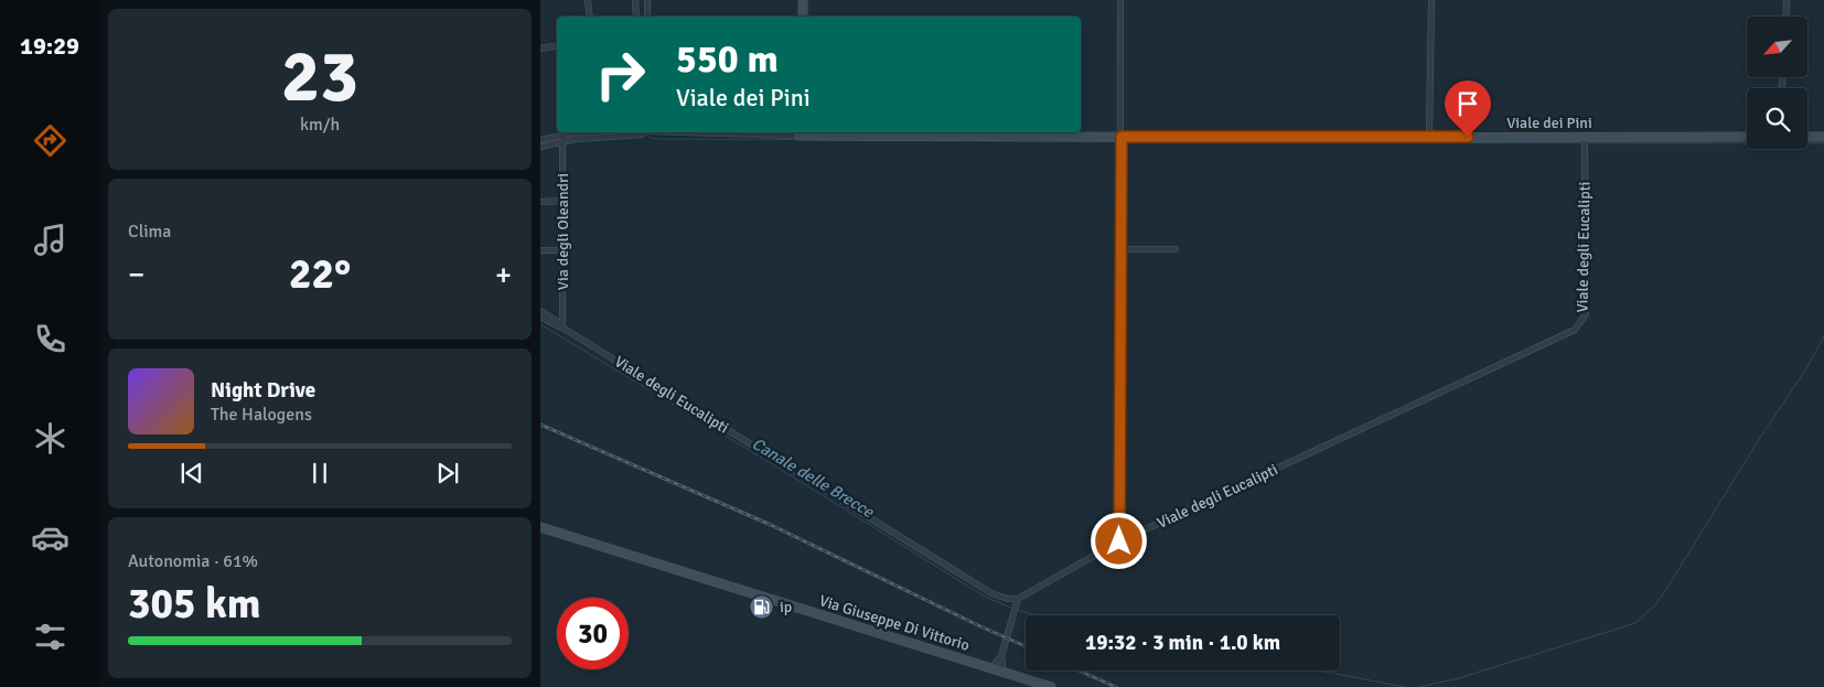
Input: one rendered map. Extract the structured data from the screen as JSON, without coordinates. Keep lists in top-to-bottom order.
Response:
{
  "streets": {
    "street": [
      "Viale dei Pini",
      "Via degli Oleandri",
      "Viale degli Eucalipti",
      "Via Giuseppe Di Vittorio"
    ]
  },
  "crossings": [
    ["Viale dei Pini", "Via degli Oleandri"],
    ["Viale dei Pini", "Viale degli Eucalipti"],
    ["Via degli Oleandri", "Viale degli Eucalipti"]
  ],
  "water": ["Canale delle Brecce"],
  "places": {
    "fuel station": ["ip"]
  },
  "north": "bottom left",
  "page": {
    "tabs": "19:29",
    "tile": [
      ["23", "km/h"],
      "Clima",
      ["Autonomia · 61%", "305 km"]
    ],
    "turn": ["550 m", "Viale dei Pini"],
    "heat": ["−", "22°", "+"],
    "song": ["Night Drive", "The Halogens"],
    "limit": "30",
    "trip": "19:32 · 3 min · 1.0 km"
  }
}
